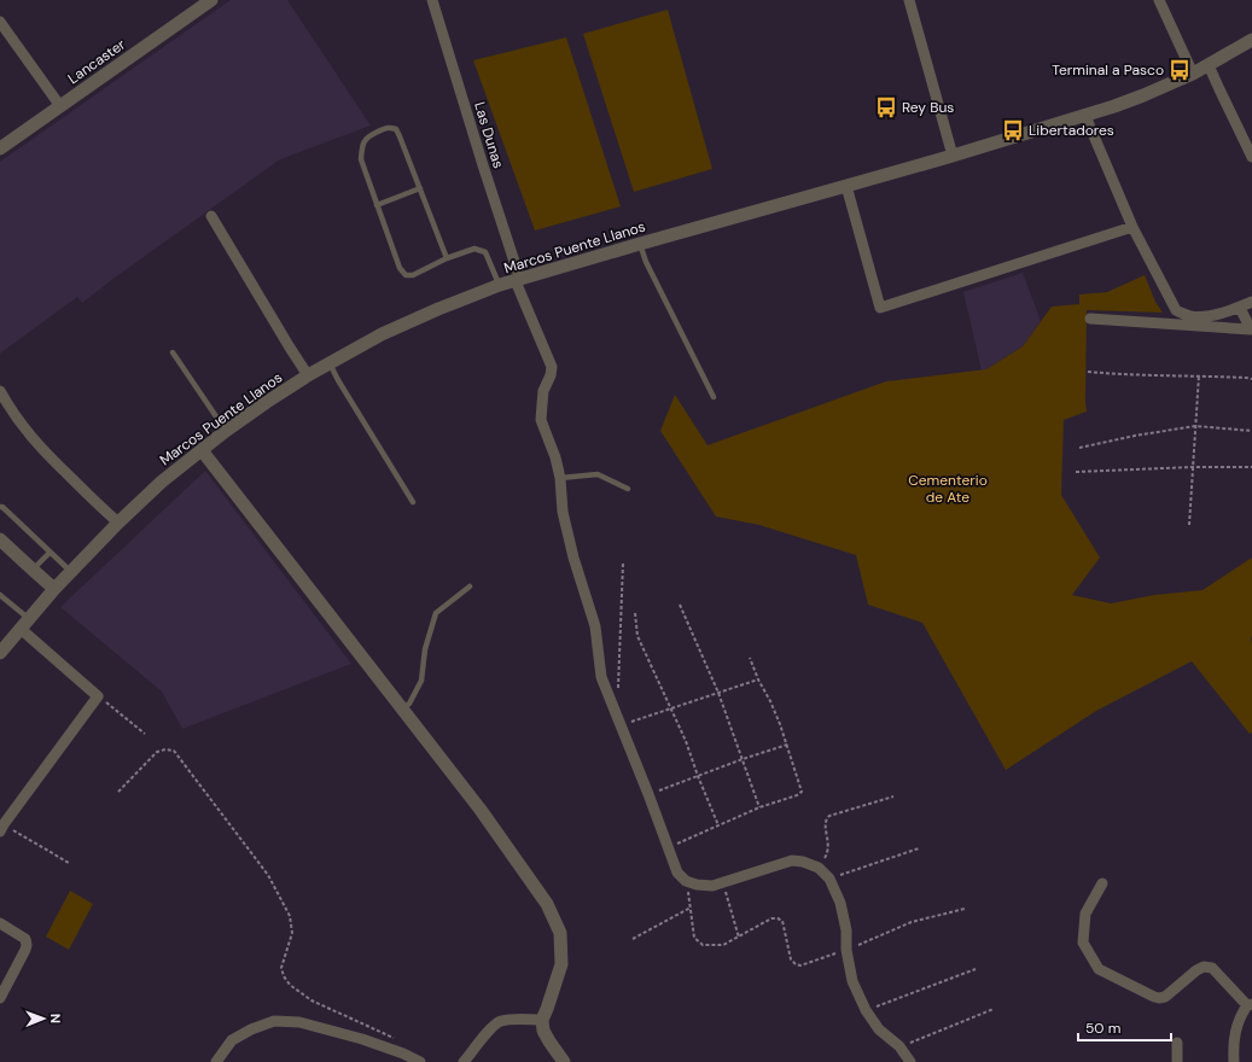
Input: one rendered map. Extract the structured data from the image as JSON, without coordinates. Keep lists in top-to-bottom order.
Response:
{
  "streets": {
    "street": ["Lancaster", "Las Dunas", "Marcos Puente Llanos"]
  },
  "crossings": [
    ["Las Dunas", "Marcos Puente Llanos"]
  ],
  "parks": ["Cementerio de Ate"],
  "places": {
    "bus stop": ["Terminal a Pasco", "Rey Bus", "Libertadores"]
  },
  "scale_bar": "50 m",
  "north": "right"
}
